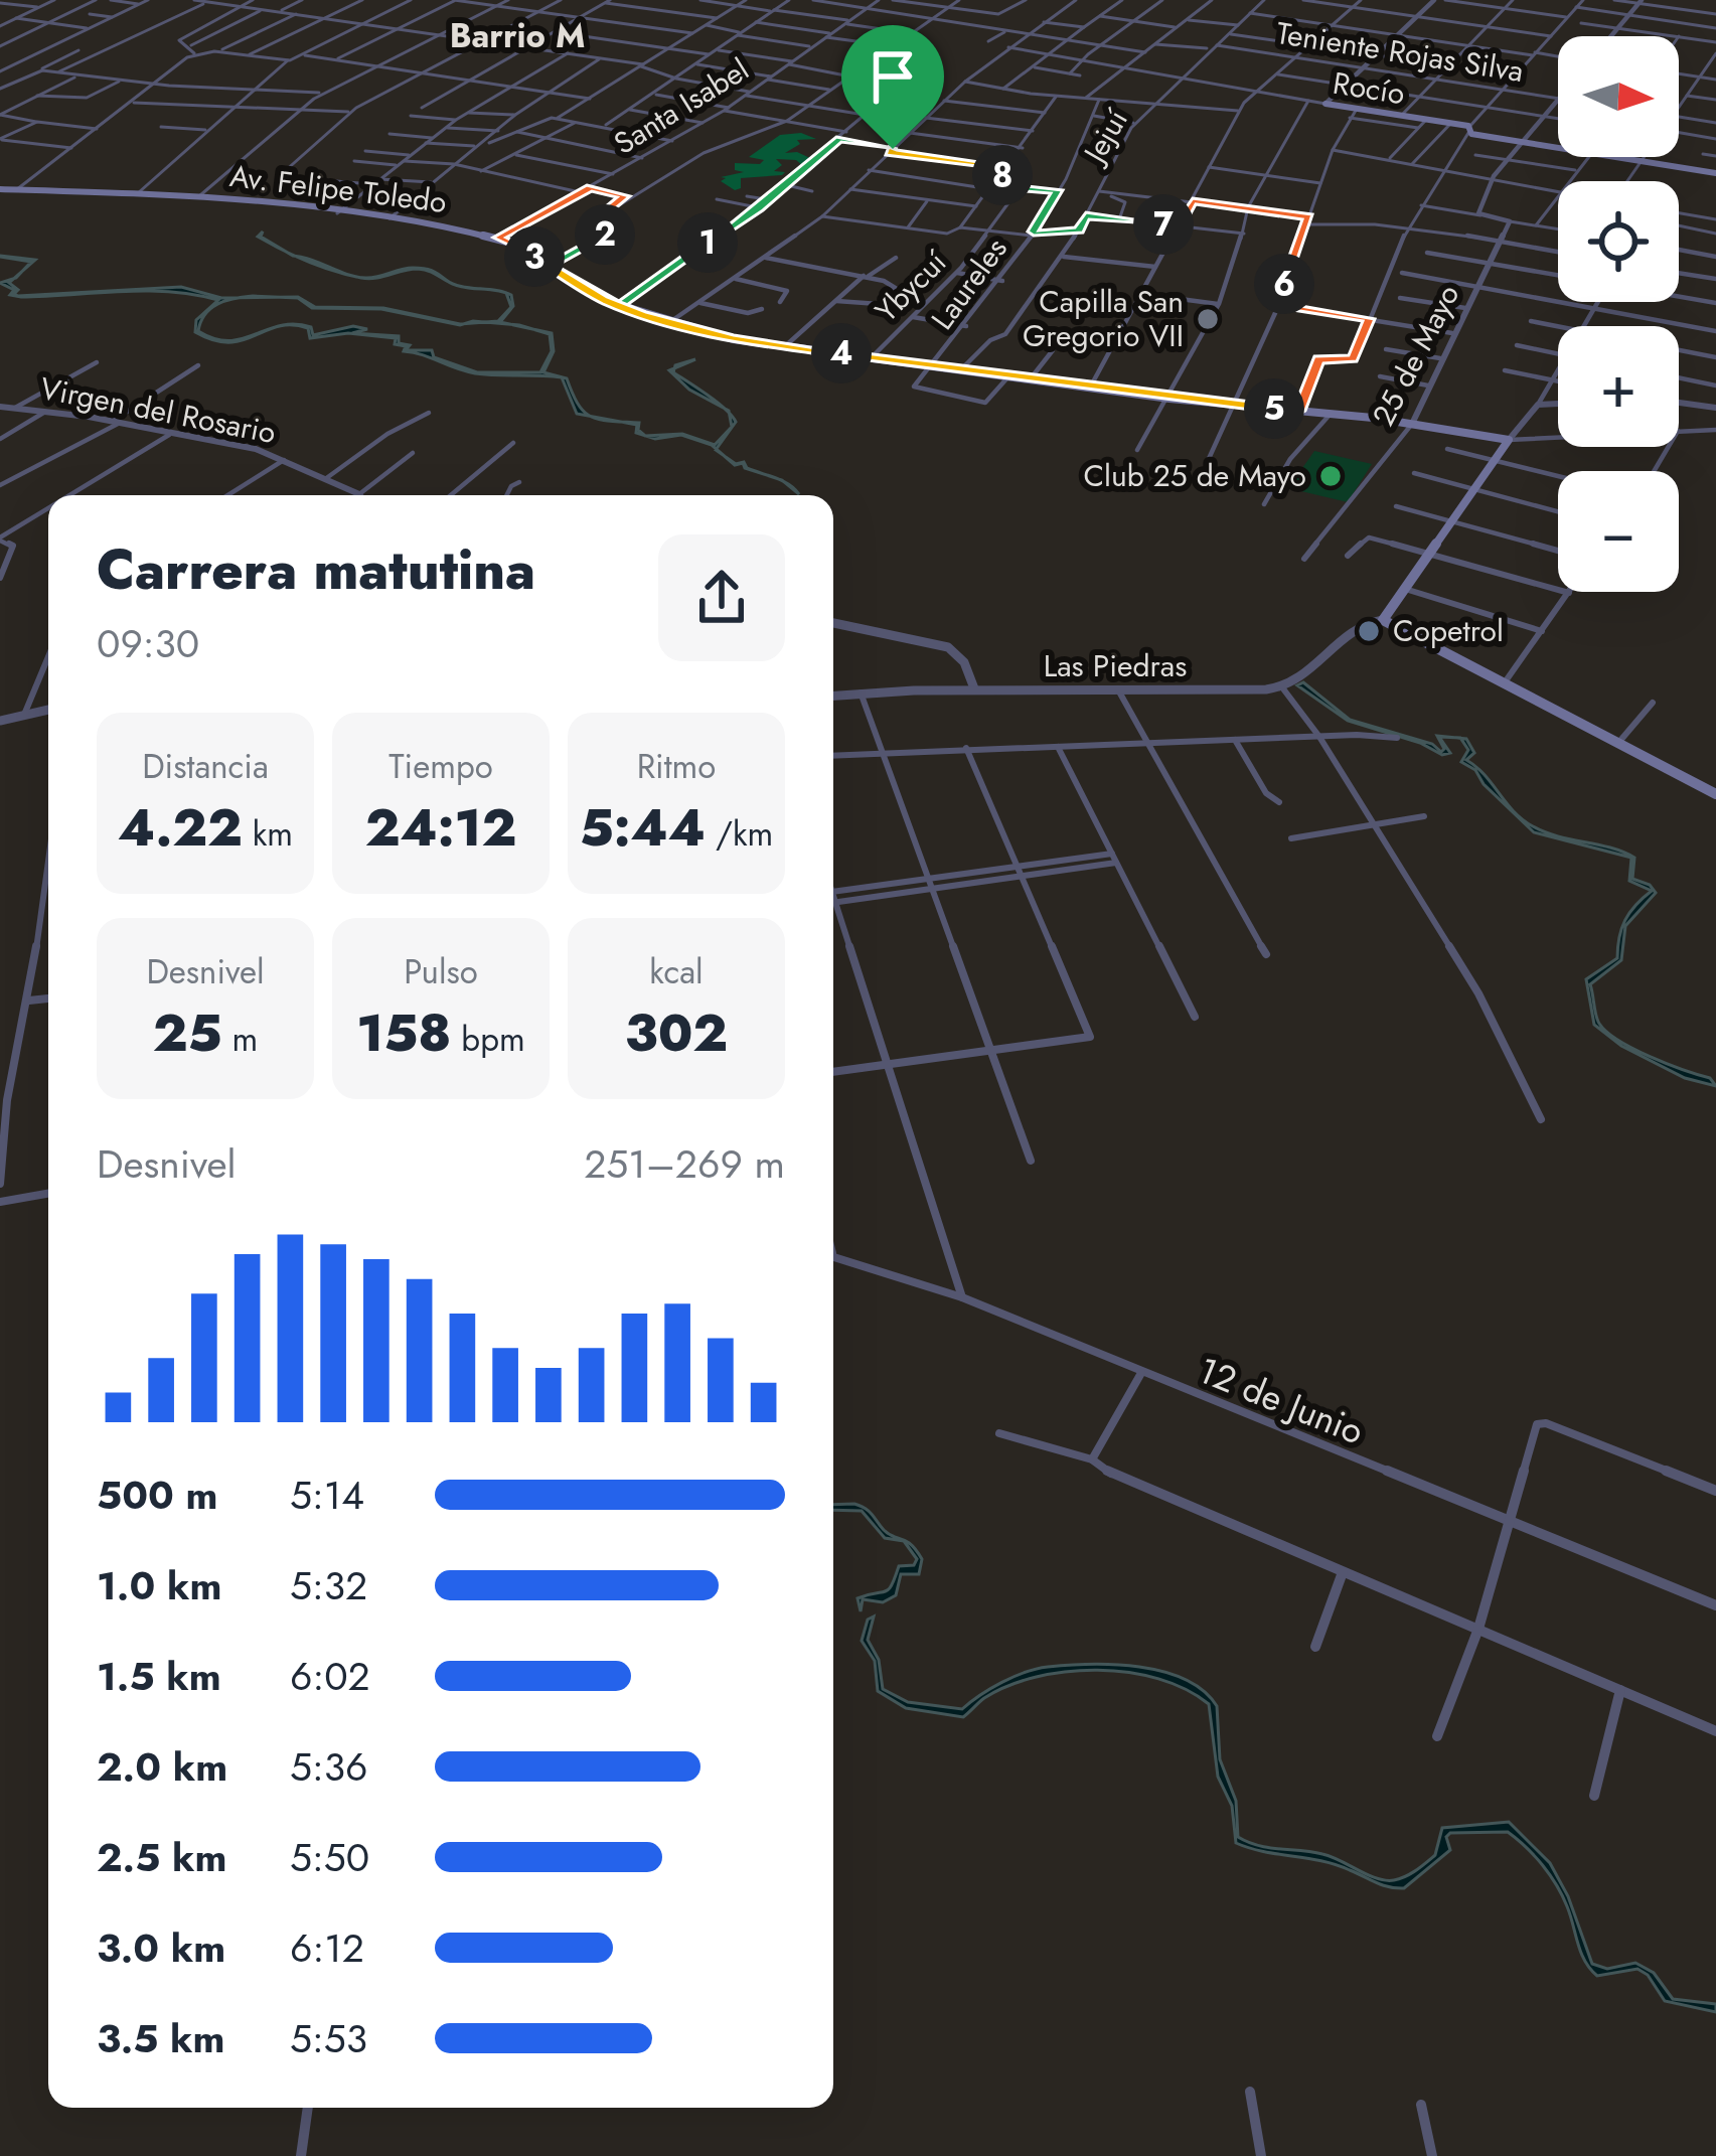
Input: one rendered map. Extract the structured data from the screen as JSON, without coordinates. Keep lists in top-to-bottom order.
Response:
{
  "streets": {
    "main road": ["Rocío", "Av. Felipe Toledo"],
    "street": [
      "Teniente Rojas Silva",
      "Santa Isabel",
      "Jejuí",
      "Laureles",
      "Ybycuí",
      "25 de Mayo",
      "Virgen del Rosario",
      "Las Piedras",
      "12 de Junio"
    ]
  },
  "crossings": [
    ["Teniente Rojas Silva", "Jejuí"],
    ["Rocío", "Jejuí"],
    ["Santa Isabel", "Av. Felipe Toledo"],
    ["Jejuí", "Av. Felipe Toledo"],
    ["Av. Felipe Toledo", "Laureles"],
    ["Av. Felipe Toledo", "Ybycuí"],
    ["Av. Felipe Toledo", "25 de Mayo"]
  ],
  "districts": ["Barrio M"],
  "places": ["Capilla San Gregorio VII", "Club 25 de Mayo", "Copetrol"],
  "north": "right",
  "page": {
    "map_buttons": ["+", "−"],
    "pins": [
      "8",
      "7",
      "2",
      "1",
      "3",
      "6",
      "4",
      "5"
    ],
    "heading": ["Carrera matutina", "09:30"],
    "stats": [
      ["Distancia", "4.22 km"],
      ["Tiempo", "24:12"],
      ["Ritmo", "5:44 /km"],
      ["Desnivel", "25 m"],
      ["Pulso", "158 bpm"],
      ["kcal", "302"]
    ],
    "chart": ["Desnivel", "251–269 m"],
    "list": [
      {
        "name": "500 m",
        "note": "5:14"
      },
      {
        "name": "1.0 km",
        "note": "5:32"
      },
      {
        "name": "1.5 km",
        "note": "6:02"
      },
      {
        "name": "2.0 km",
        "note": "5:36"
      },
      {
        "name": "2.5 km",
        "note": "5:50"
      },
      {
        "name": "3.0 km",
        "note": "6:12"
      },
      {
        "name": "3.5 km",
        "note": "5:53"
      }
    ]
  }
}
